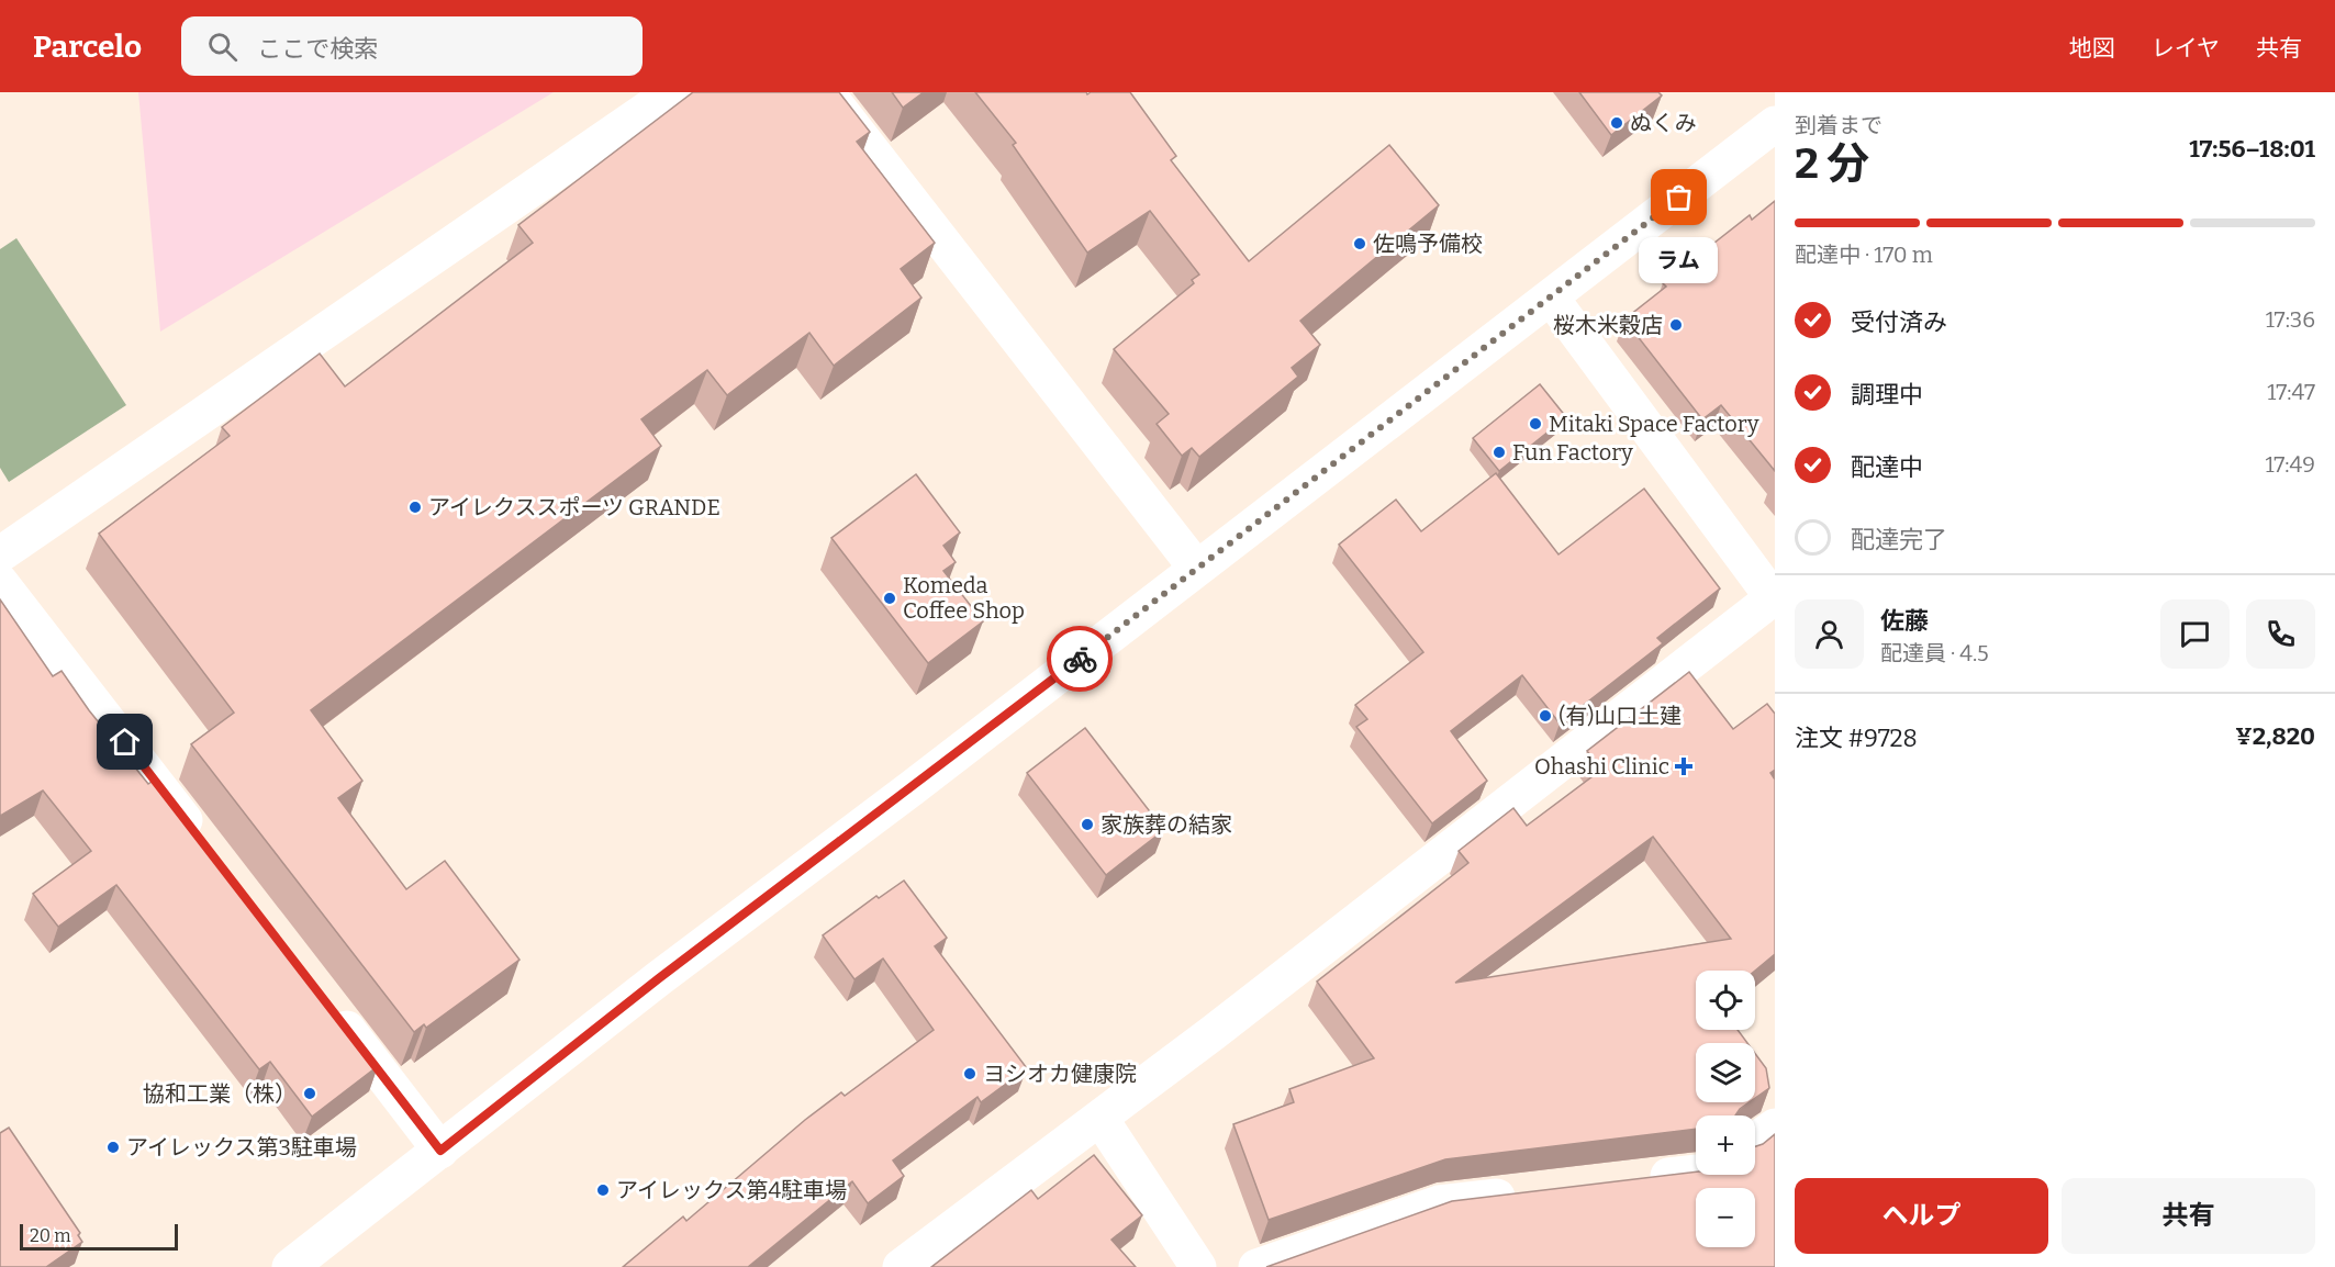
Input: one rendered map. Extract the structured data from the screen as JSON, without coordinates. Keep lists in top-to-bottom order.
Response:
{
  "places": {
    "other": [
      "ぬくみ",
      "ラム",
      "佐鳴予備校",
      "桜木米穀店",
      "Mitaki Space Factory",
      "Fun Factory",
      "アイレクススポーツ GRANDE",
      "Komeda Coffee Shop",
      "(有)山口土建",
      "家族葬の結家",
      "ヨシオカ健康院",
      "協和工業（株）",
      "アイレックス第3駐車場",
      "アイレックス第4駐車場"
    ],
    "health": ["Ohashi Clinic"]
  },
  "scale_bar": "20 m",
  "page": {
    "header": "Parcelo",
    "search": "ここで検索",
    "nav": ["地図", "レイヤ", "共有"],
    "heading": ["2 分", "到着まで", "17:56–18:01"],
    "panel": [
      "佐藤",
      "配達員 · 4.5",
      "注文 #9728",
      "¥2,820"
    ],
    "bar": "配達中 · 170 m",
    "bubble": "ラム",
    "list": [
      ["受付済み", "17:36"],
      ["調理中", "17:47"],
      ["配達中", "17:49"],
      "配達完了"
    ],
    "map_buttons": ["+", "−"],
    "buttons": ["ヘルプ", "共有"],
    "scale": "20 m"
  }
}
